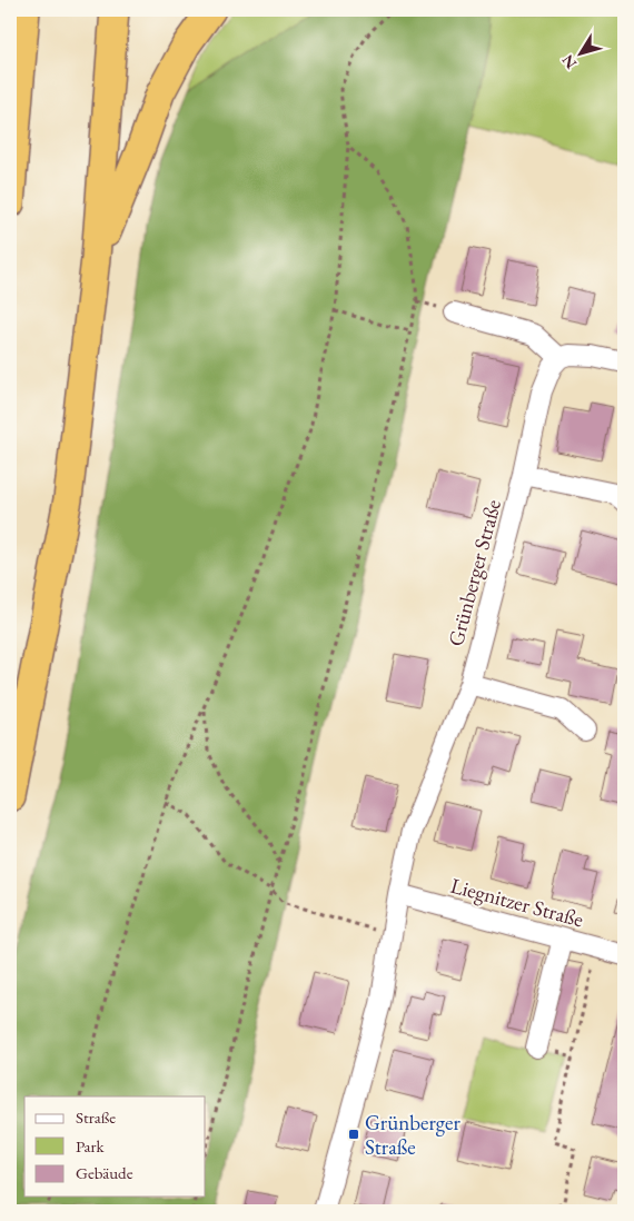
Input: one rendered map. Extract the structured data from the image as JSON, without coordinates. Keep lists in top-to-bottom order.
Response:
{
  "streets": {
    "street": ["Grünberger Straße", "Liegnitzer Straße"]
  },
  "crossings": [
    ["Grünberger Straße", "Liegnitzer Straße"]
  ],
  "places": {
    "transit": ["Grünberger Straße"]
  },
  "legend": ["Straße", "Park", "Gebäude"],
  "north": "bottom left"
}
